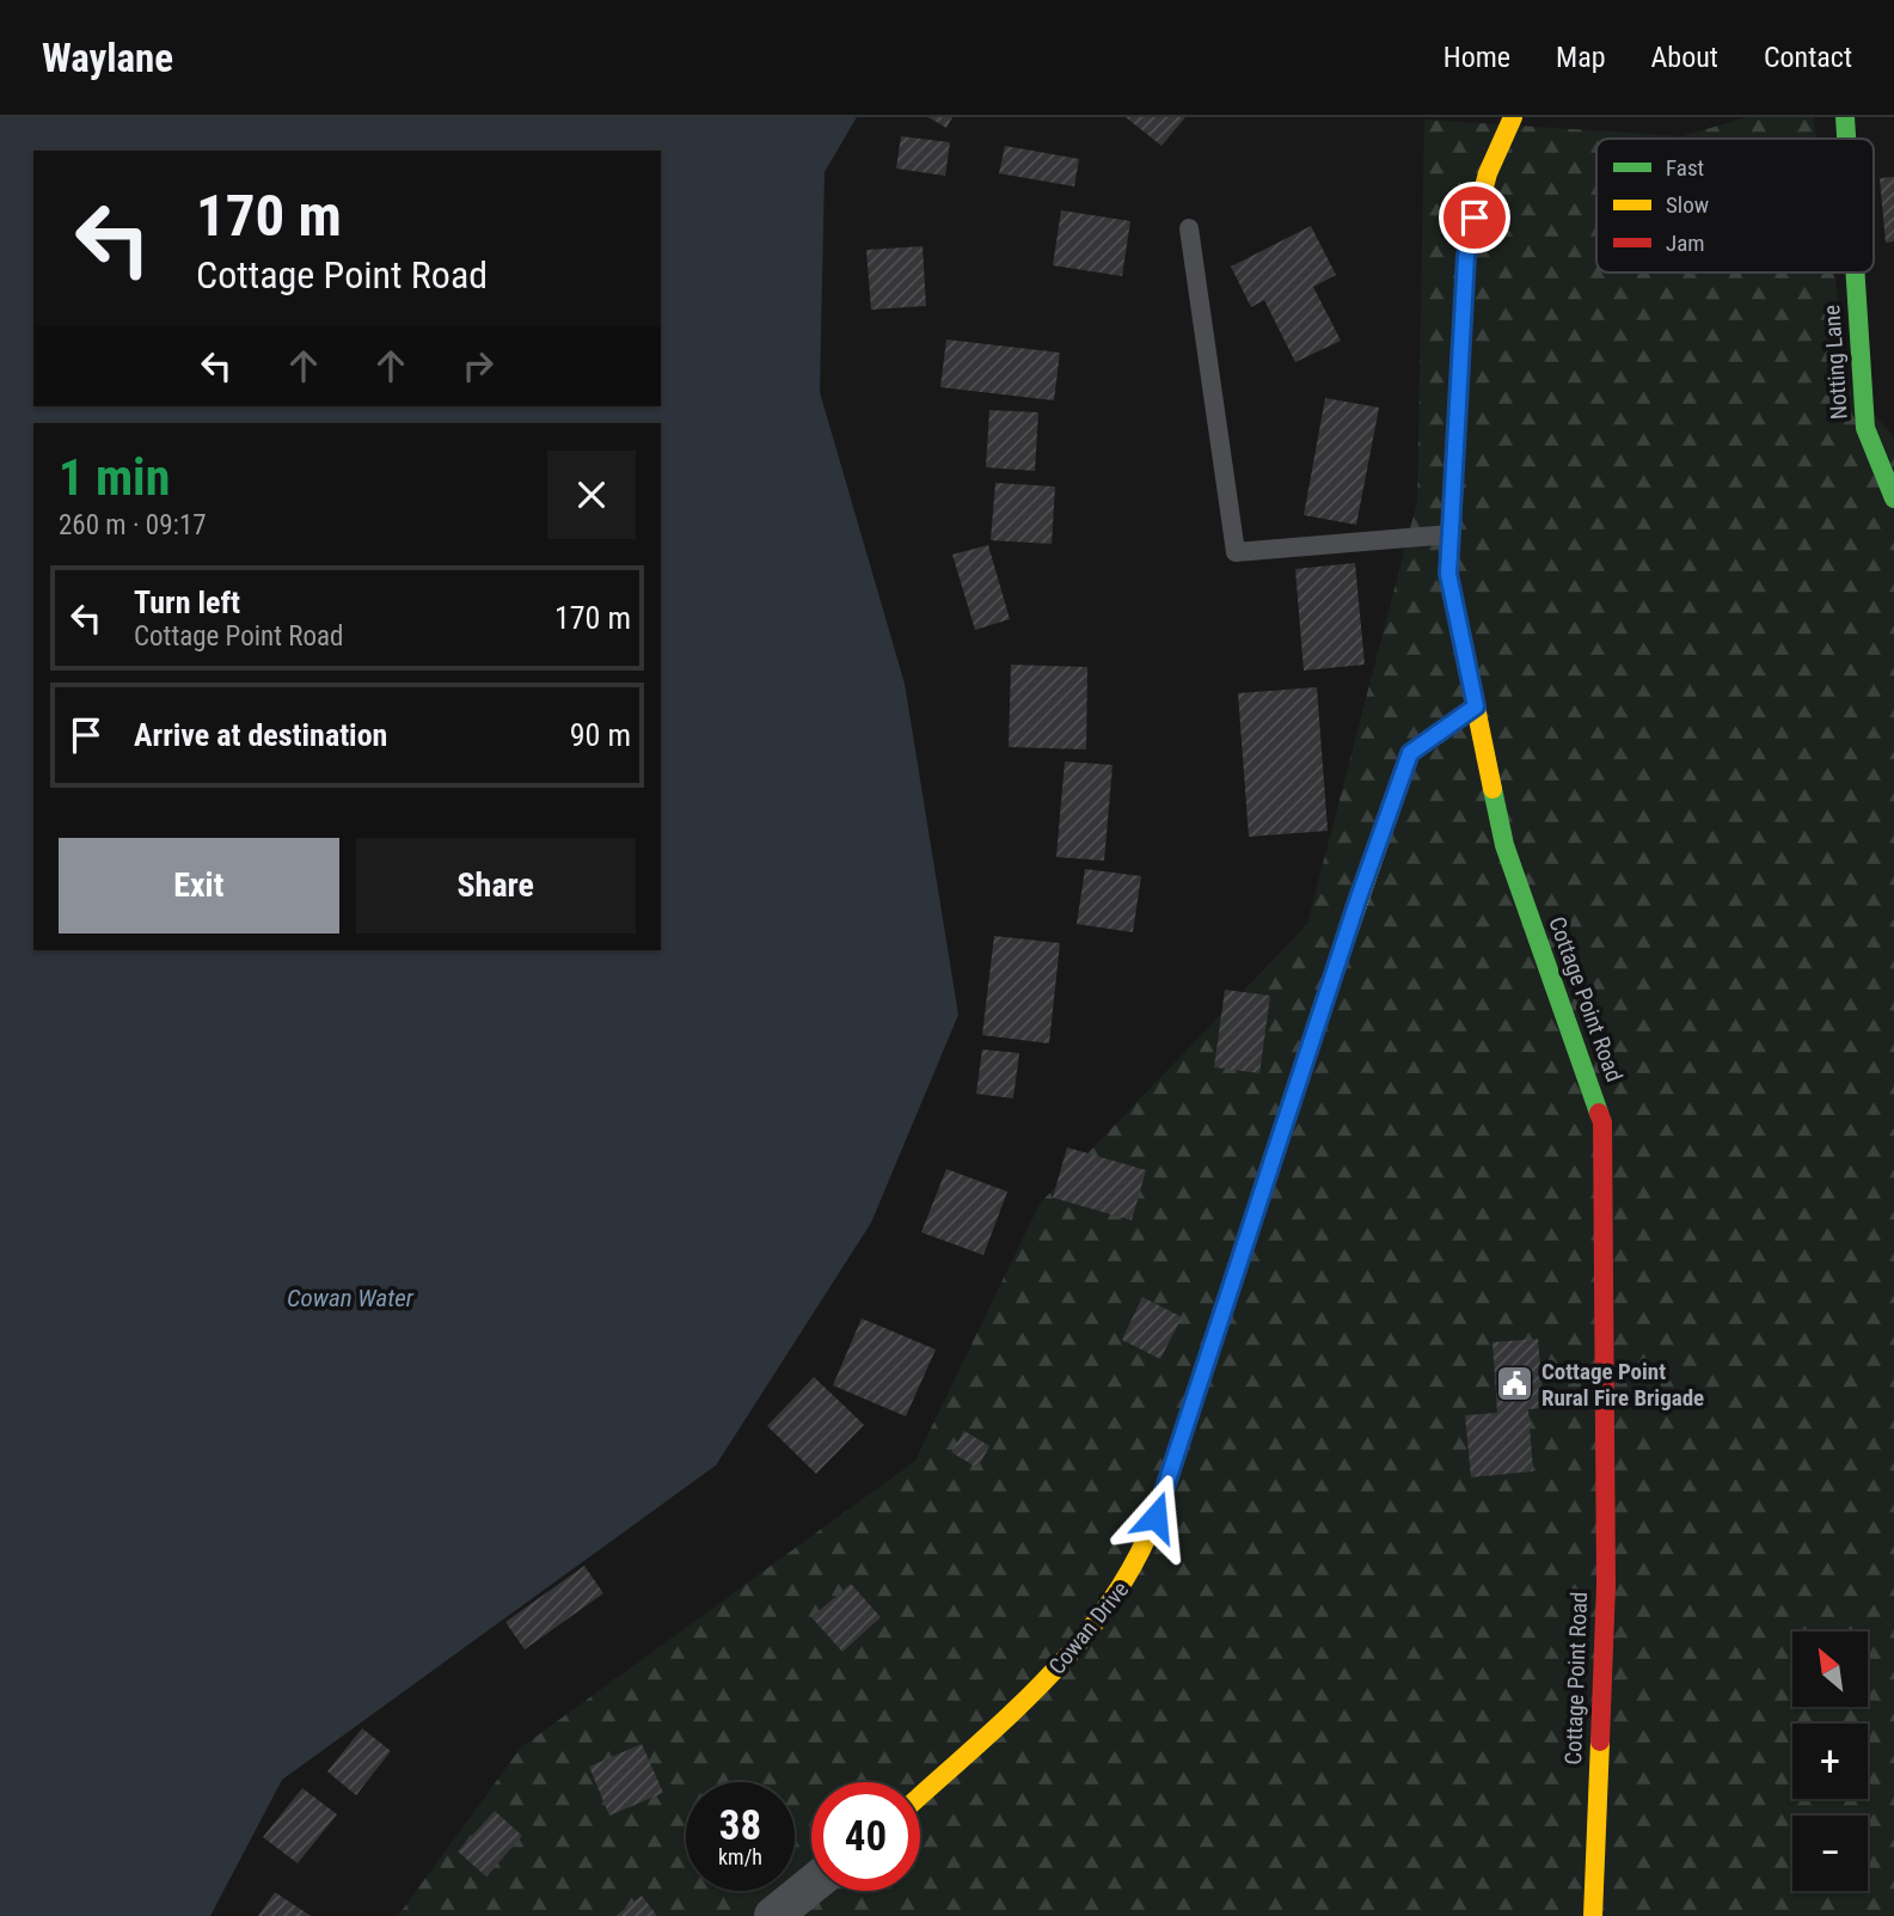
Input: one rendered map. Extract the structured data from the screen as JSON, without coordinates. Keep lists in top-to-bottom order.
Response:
{
  "streets": {
    "street": ["Notting Lane", "Cottage Point Road", "Cowan Drive"]
  },
  "crossings": [
    ["Cottage Point Road", "Cowan Drive"]
  ],
  "water": ["Cowan Water"],
  "places": {
    "public building": ["Cottage Point Rural Fire Brigade"]
  },
  "legend": ["Fast", "Slow", "Jam"],
  "north": "top left",
  "page": {
    "header": "Waylane",
    "nav": [
      "Home",
      "Map",
      "About",
      "Contact"
    ],
    "turn": ["170 m", "Cottage Point Road"],
    "heading": ["1 min", "260 m · 09:17"],
    "list": [
      {
        "name": "Turn left",
        "note": "Cottage Point Road",
        "value": "170 m"
      },
      {
        "name": "Arrive at destination",
        "value": "90 m"
      }
    ],
    "buttons": ["Exit", "Share"],
    "map_buttons": ["+", "−"],
    "speed": "38 km/h",
    "limit": "40"
  }
}
